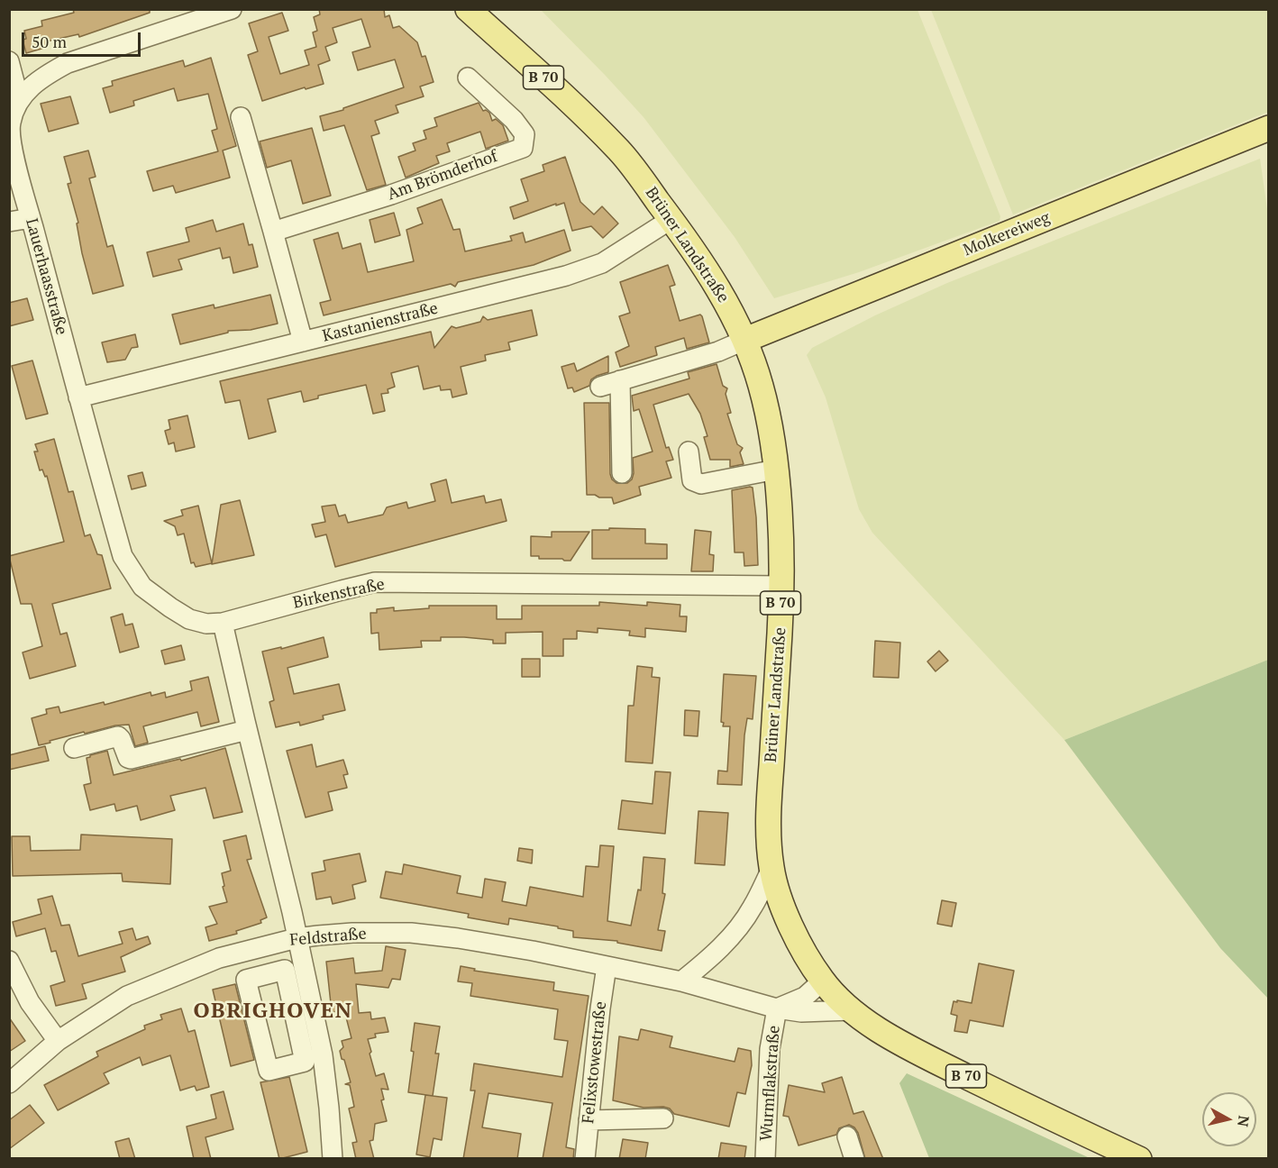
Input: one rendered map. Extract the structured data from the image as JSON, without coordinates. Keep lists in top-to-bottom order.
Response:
{
  "streets": {
    "main road": ["B 70", "Molkereiweg", "Brüner Landstraße"],
    "street": [
      "Am Brömderhof",
      "Lauerhaasstraße",
      "Kastanienstraße",
      "Birkenstraße",
      "Feldstraße",
      "Felixstowestraße",
      "Wurmflakstraße"
    ]
  },
  "crossings": [
    ["Molkereiweg", "Brüner Landstraße"],
    ["Brüner Landstraße", "Kastanienstraße"],
    ["Brüner Landstraße", "Birkenstraße"],
    ["Brüner Landstraße", "Feldstraße"],
    ["Lauerhaasstraße", "Kastanienstraße"],
    ["Lauerhaasstraße", "Birkenstraße"],
    ["Feldstraße", "Felixstowestraße"],
    ["Feldstraße", "Wurmflakstraße"]
  ],
  "districts": ["OBRIGHOVEN"],
  "scale_bar": "50 m",
  "north": "right"
}
